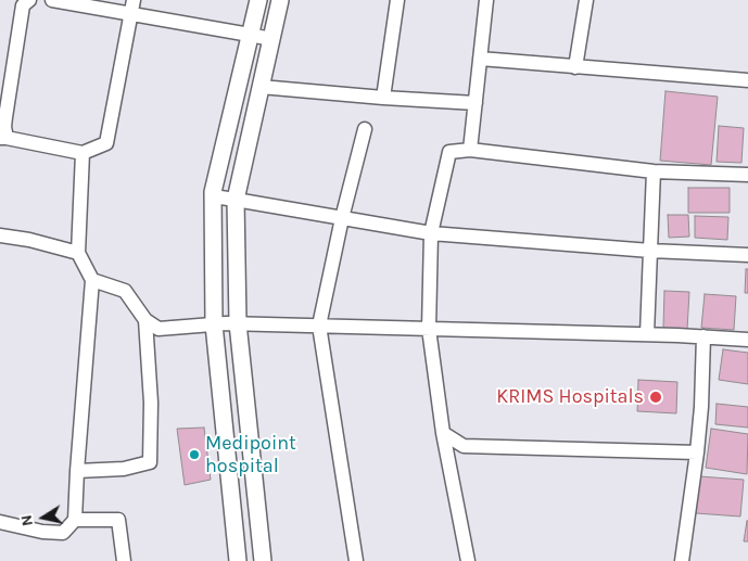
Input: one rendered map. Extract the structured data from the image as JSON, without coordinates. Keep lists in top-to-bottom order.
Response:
{
  "places": ["KRIMS Hospitals", "Medipoint hospital"],
  "north": "left"
}
